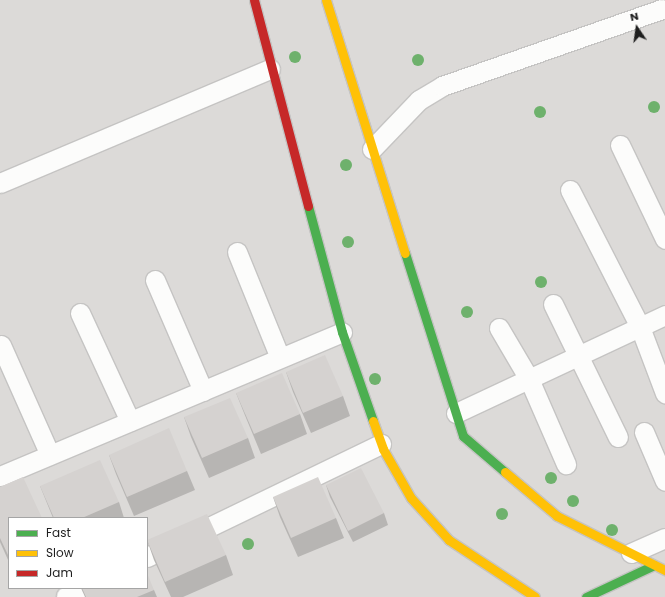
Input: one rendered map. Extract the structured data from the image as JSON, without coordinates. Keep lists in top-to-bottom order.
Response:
{
  "legend": ["Fast", "Slow", "Jam"],
  "north": "top"
}
